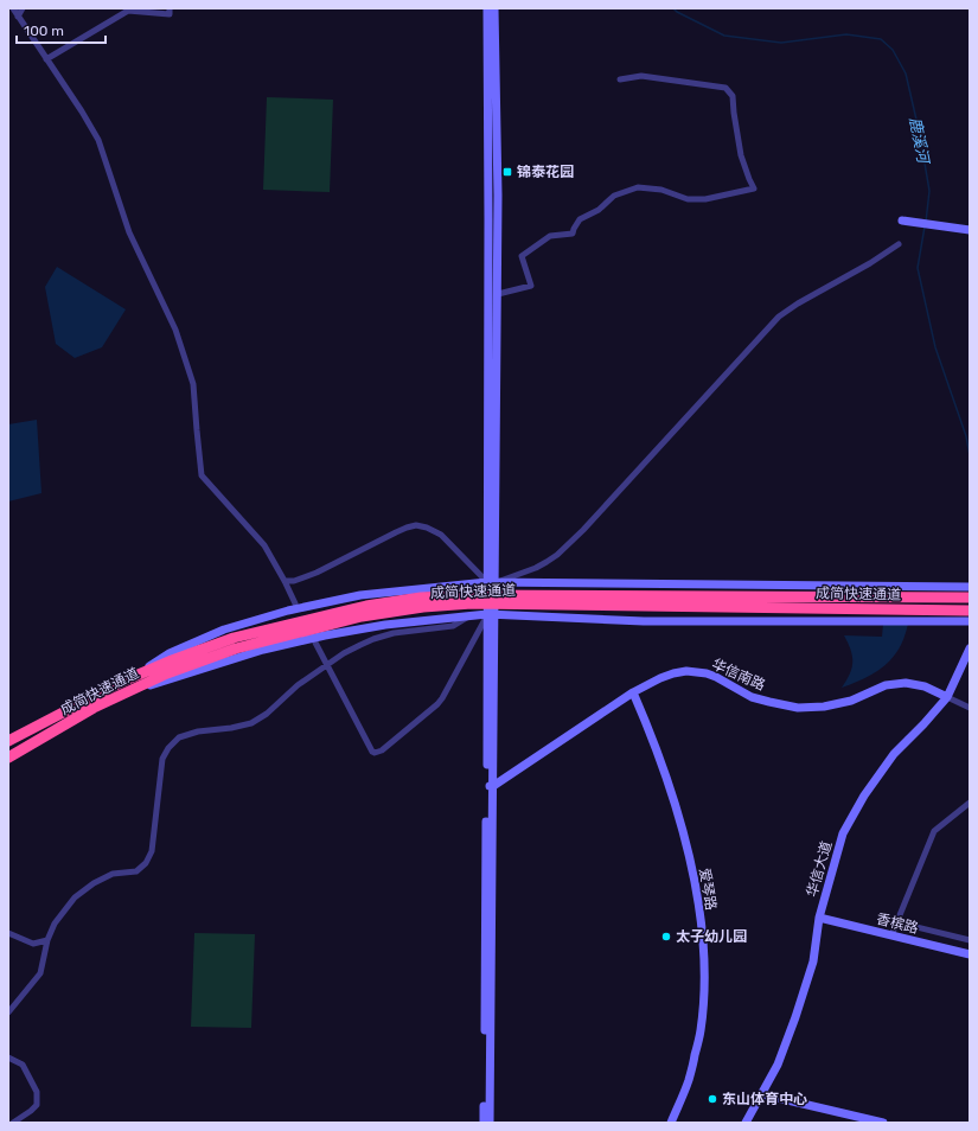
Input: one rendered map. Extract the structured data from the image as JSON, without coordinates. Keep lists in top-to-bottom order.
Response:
{
  "streets": {
    "highway": ["成简快速通道"],
    "street": [
      "华信南路",
      "华信大道",
      "爱琴路",
      "香槟路"
    ]
  },
  "crossings": [
    ["华信南路", "华信大道"],
    ["华信南路", "爱琴路"],
    ["华信大道", "香槟路"]
  ],
  "water": ["鹿溪河"],
  "places": {
    "transit": ["锦泰花园"],
    "other": ["太子幼儿园", "东山体育中心"]
  },
  "scale_bar": "100 m"
}
